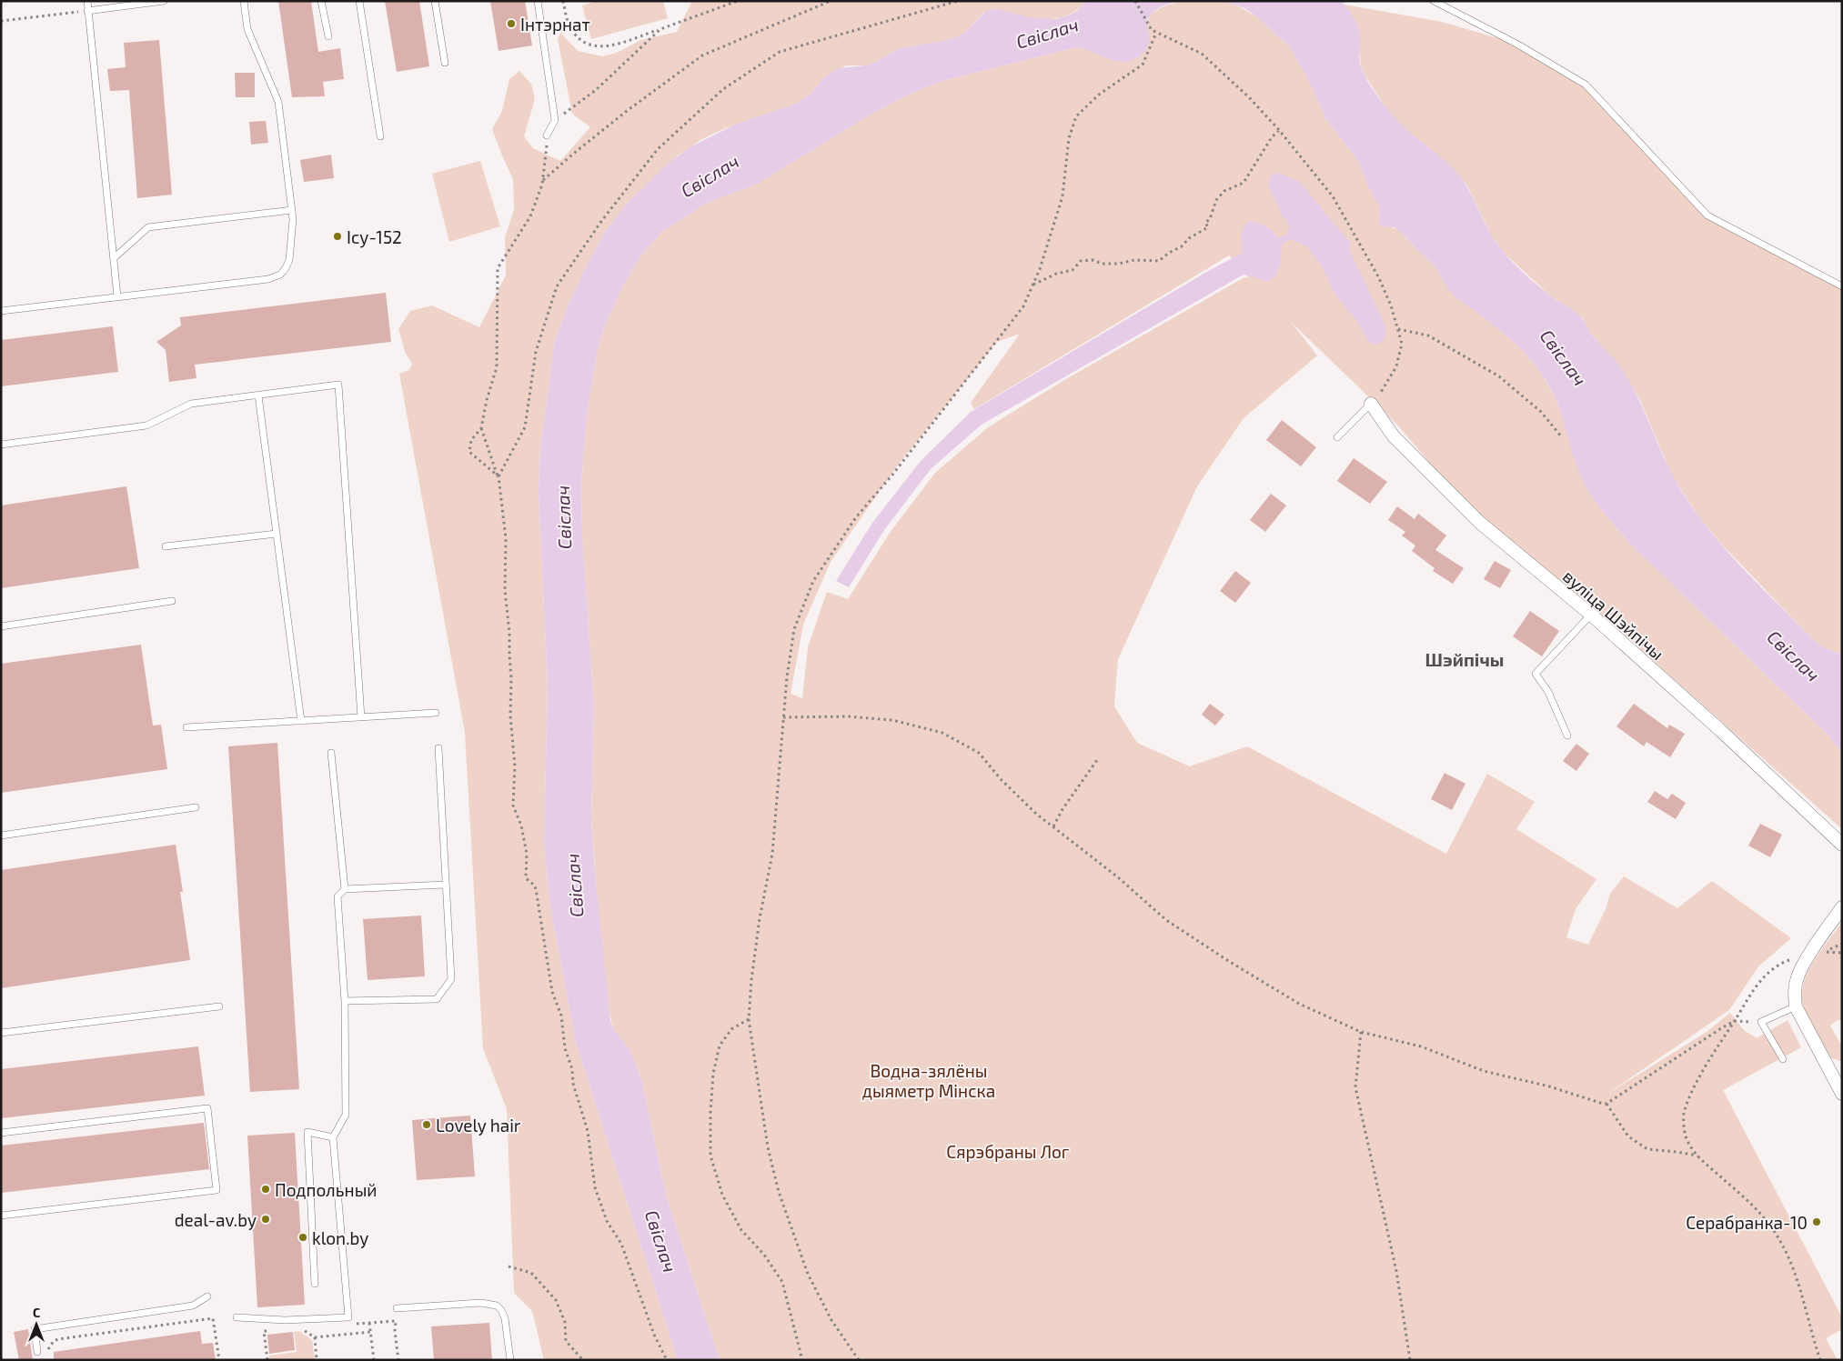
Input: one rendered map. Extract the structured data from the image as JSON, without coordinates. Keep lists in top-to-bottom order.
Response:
{
  "streets": {
    "street": ["вуліца Шэйпічы"]
  },
  "districts": ["Шэйпічы"],
  "water": ["Свіслач"],
  "parks": ["Водна-зялёны дыяметр Мінска", "Сярэбраны Лог"],
  "places": [
    "Інтэрнат",
    "Ісу-152",
    "Lovely hair",
    "Подпольный",
    "deal-av.by",
    "Серабранка-10",
    "klon.by"
  ],
  "north": "top"
}
